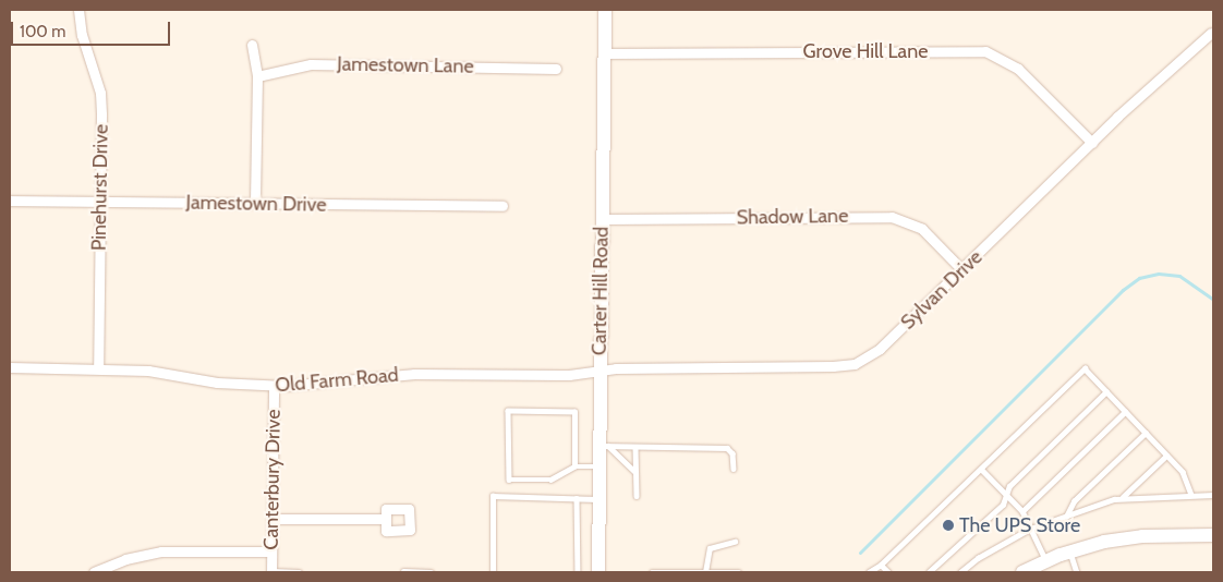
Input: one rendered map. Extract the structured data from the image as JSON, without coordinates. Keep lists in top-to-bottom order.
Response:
{
  "streets": {
    "main road": ["Carter Hill Road"],
    "street": [
      "Grove Hill Lane",
      "Jamestown Lane",
      "Pinehurst Drive",
      "Jamestown Drive",
      "Shadow Lane",
      "Sylvan Drive",
      "Old Farm Road",
      "Canterbury Drive"
    ]
  },
  "crossings": [
    ["Grove Hill Lane", "Sylvan Drive"],
    ["Grove Hill Lane", "Carter Hill Road"],
    ["Pinehurst Drive", "Jamestown Drive"],
    ["Pinehurst Drive", "Old Farm Road"],
    ["Shadow Lane", "Sylvan Drive"],
    ["Shadow Lane", "Carter Hill Road"],
    ["Sylvan Drive", "Carter Hill Road"],
    ["Sylvan Drive", "Old Farm Road"],
    ["Carter Hill Road", "Old Farm Road"],
    ["Old Farm Road", "Canterbury Drive"]
  ],
  "places": ["The UPS Store"],
  "scale_bar": "100 m"
}
